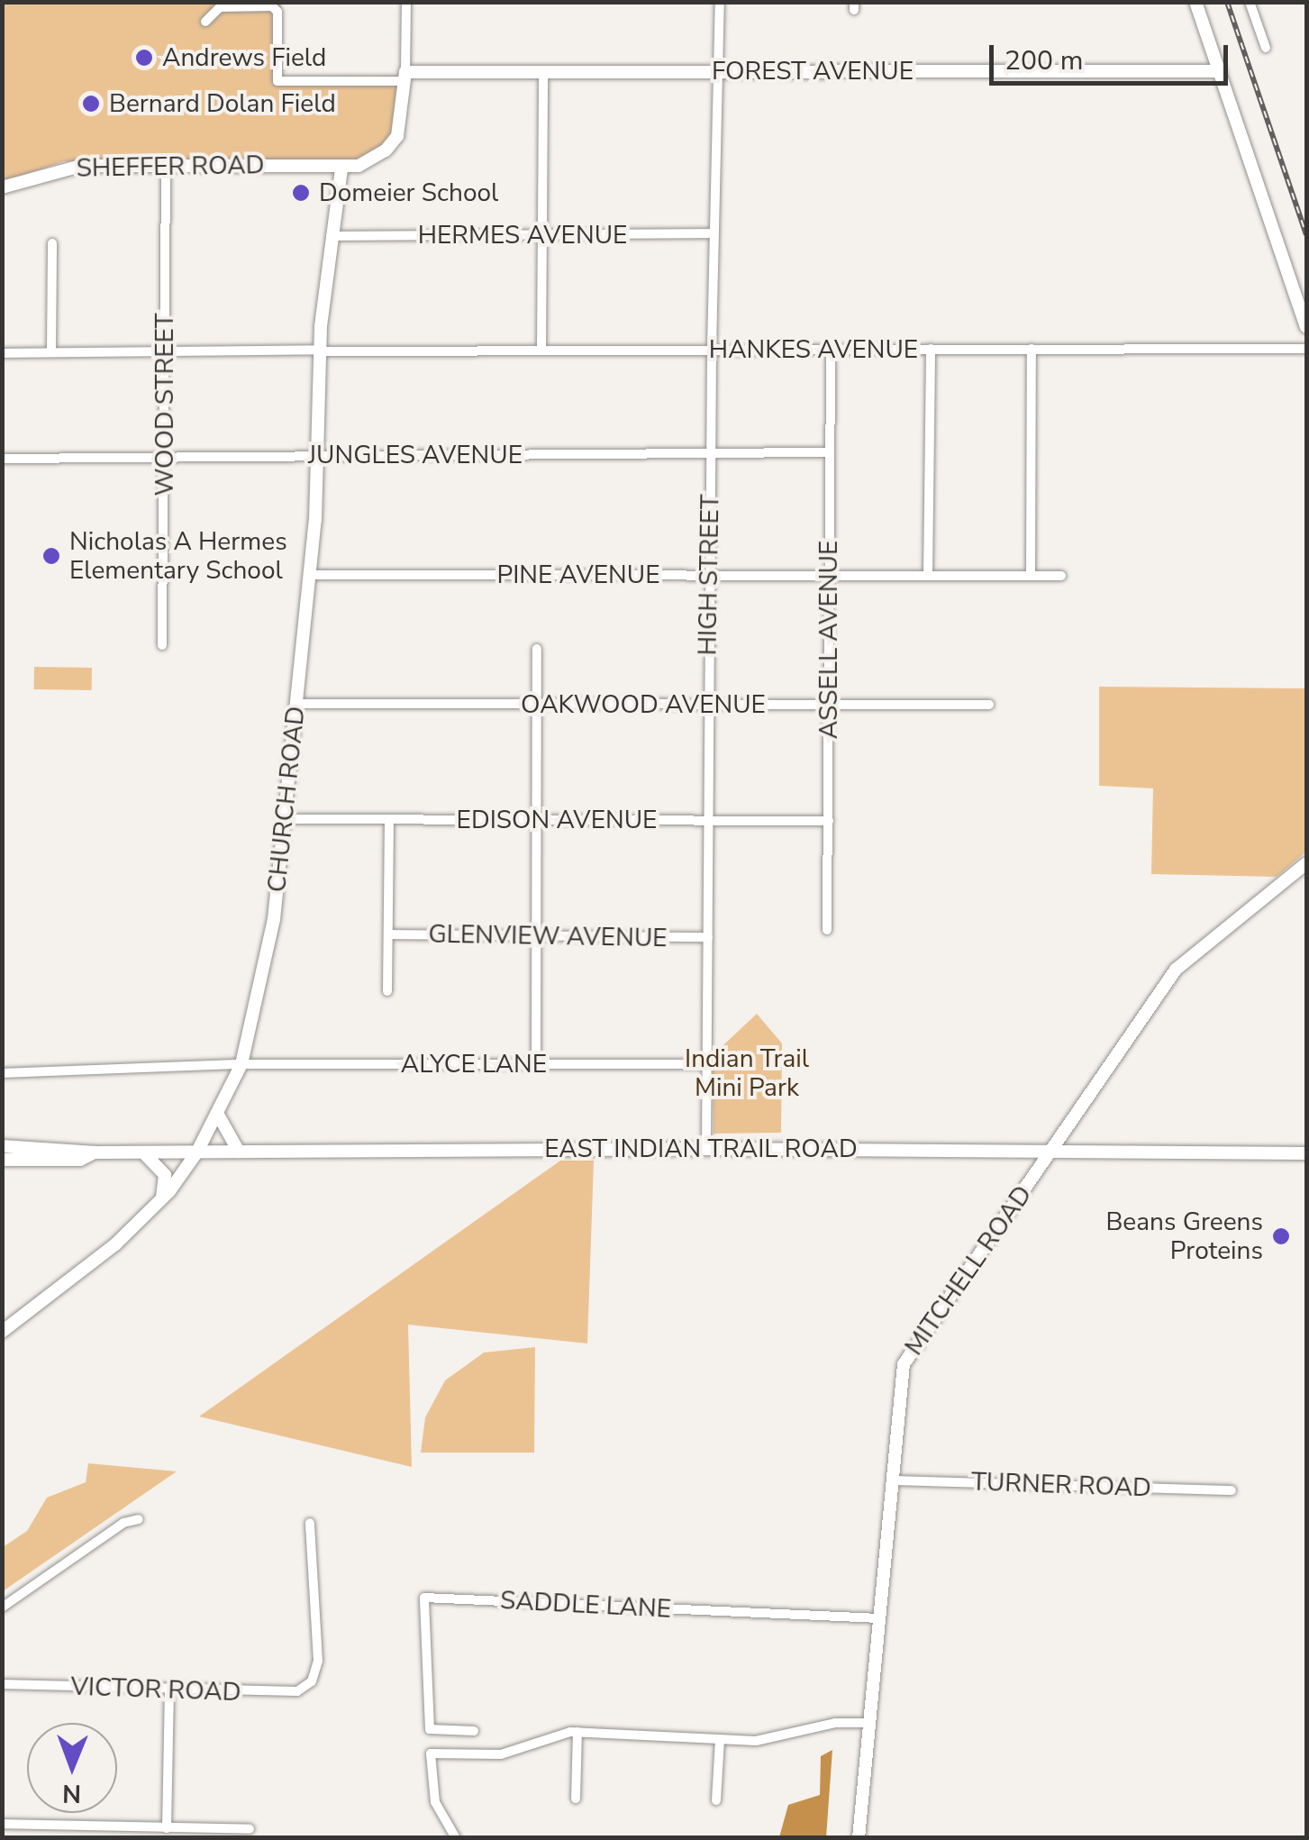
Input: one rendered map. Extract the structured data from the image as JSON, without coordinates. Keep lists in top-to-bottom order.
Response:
{
  "streets": {
    "street": [
      "FOREST AVENUE",
      "SHEFFER ROAD",
      "HERMES AVENUE",
      "HANKES AVENUE",
      "WOOD STREET",
      "JUNGLES AVENUE",
      "PINE AVENUE",
      "HIGH STREET",
      "ASSELL AVENUE",
      "OAKWOOD AVENUE",
      "CHURCH ROAD",
      "EDISON AVENUE",
      "GLENVIEW AVENUE",
      "ALYCE LANE",
      "EAST INDIAN TRAIL ROAD",
      "MITCHELL ROAD",
      "TURNER ROAD",
      "SADDLE LANE",
      "VICTOR ROAD"
    ]
  },
  "crossings": [
    ["FOREST AVENUE", "HIGH STREET"],
    ["SHEFFER ROAD", "WOOD STREET"],
    ["SHEFFER ROAD", "CHURCH ROAD"],
    ["HERMES AVENUE", "HIGH STREET"],
    ["HERMES AVENUE", "CHURCH ROAD"],
    ["HANKES AVENUE", "WOOD STREET"],
    ["HANKES AVENUE", "HIGH STREET"],
    ["HANKES AVENUE", "ASSELL AVENUE"],
    ["HANKES AVENUE", "CHURCH ROAD"],
    ["WOOD STREET", "JUNGLES AVENUE"],
    ["JUNGLES AVENUE", "HIGH STREET"],
    ["JUNGLES AVENUE", "ASSELL AVENUE"],
    ["JUNGLES AVENUE", "CHURCH ROAD"],
    ["PINE AVENUE", "HIGH STREET"],
    ["PINE AVENUE", "ASSELL AVENUE"],
    ["PINE AVENUE", "CHURCH ROAD"],
    ["HIGH STREET", "OAKWOOD AVENUE"],
    ["HIGH STREET", "EDISON AVENUE"],
    ["HIGH STREET", "GLENVIEW AVENUE"],
    ["HIGH STREET", "ALYCE LANE"],
    ["HIGH STREET", "EAST INDIAN TRAIL ROAD"],
    ["ASSELL AVENUE", "OAKWOOD AVENUE"],
    ["ASSELL AVENUE", "EDISON AVENUE"],
    ["OAKWOOD AVENUE", "CHURCH ROAD"],
    ["CHURCH ROAD", "EDISON AVENUE"],
    ["CHURCH ROAD", "ALYCE LANE"],
    ["CHURCH ROAD", "EAST INDIAN TRAIL ROAD"],
    ["EAST INDIAN TRAIL ROAD", "MITCHELL ROAD"],
    ["MITCHELL ROAD", "TURNER ROAD"],
    ["MITCHELL ROAD", "SADDLE LANE"]
  ],
  "parks": ["Indian Trail Mini Park"],
  "places": [
    "Andrews Field",
    "Bernard Dolan Field",
    "Domeier School",
    "Nicholas A Hermes Elementary School",
    "Beans Greens Proteins"
  ],
  "scale_bar": "200 m",
  "north": "bottom"
}
